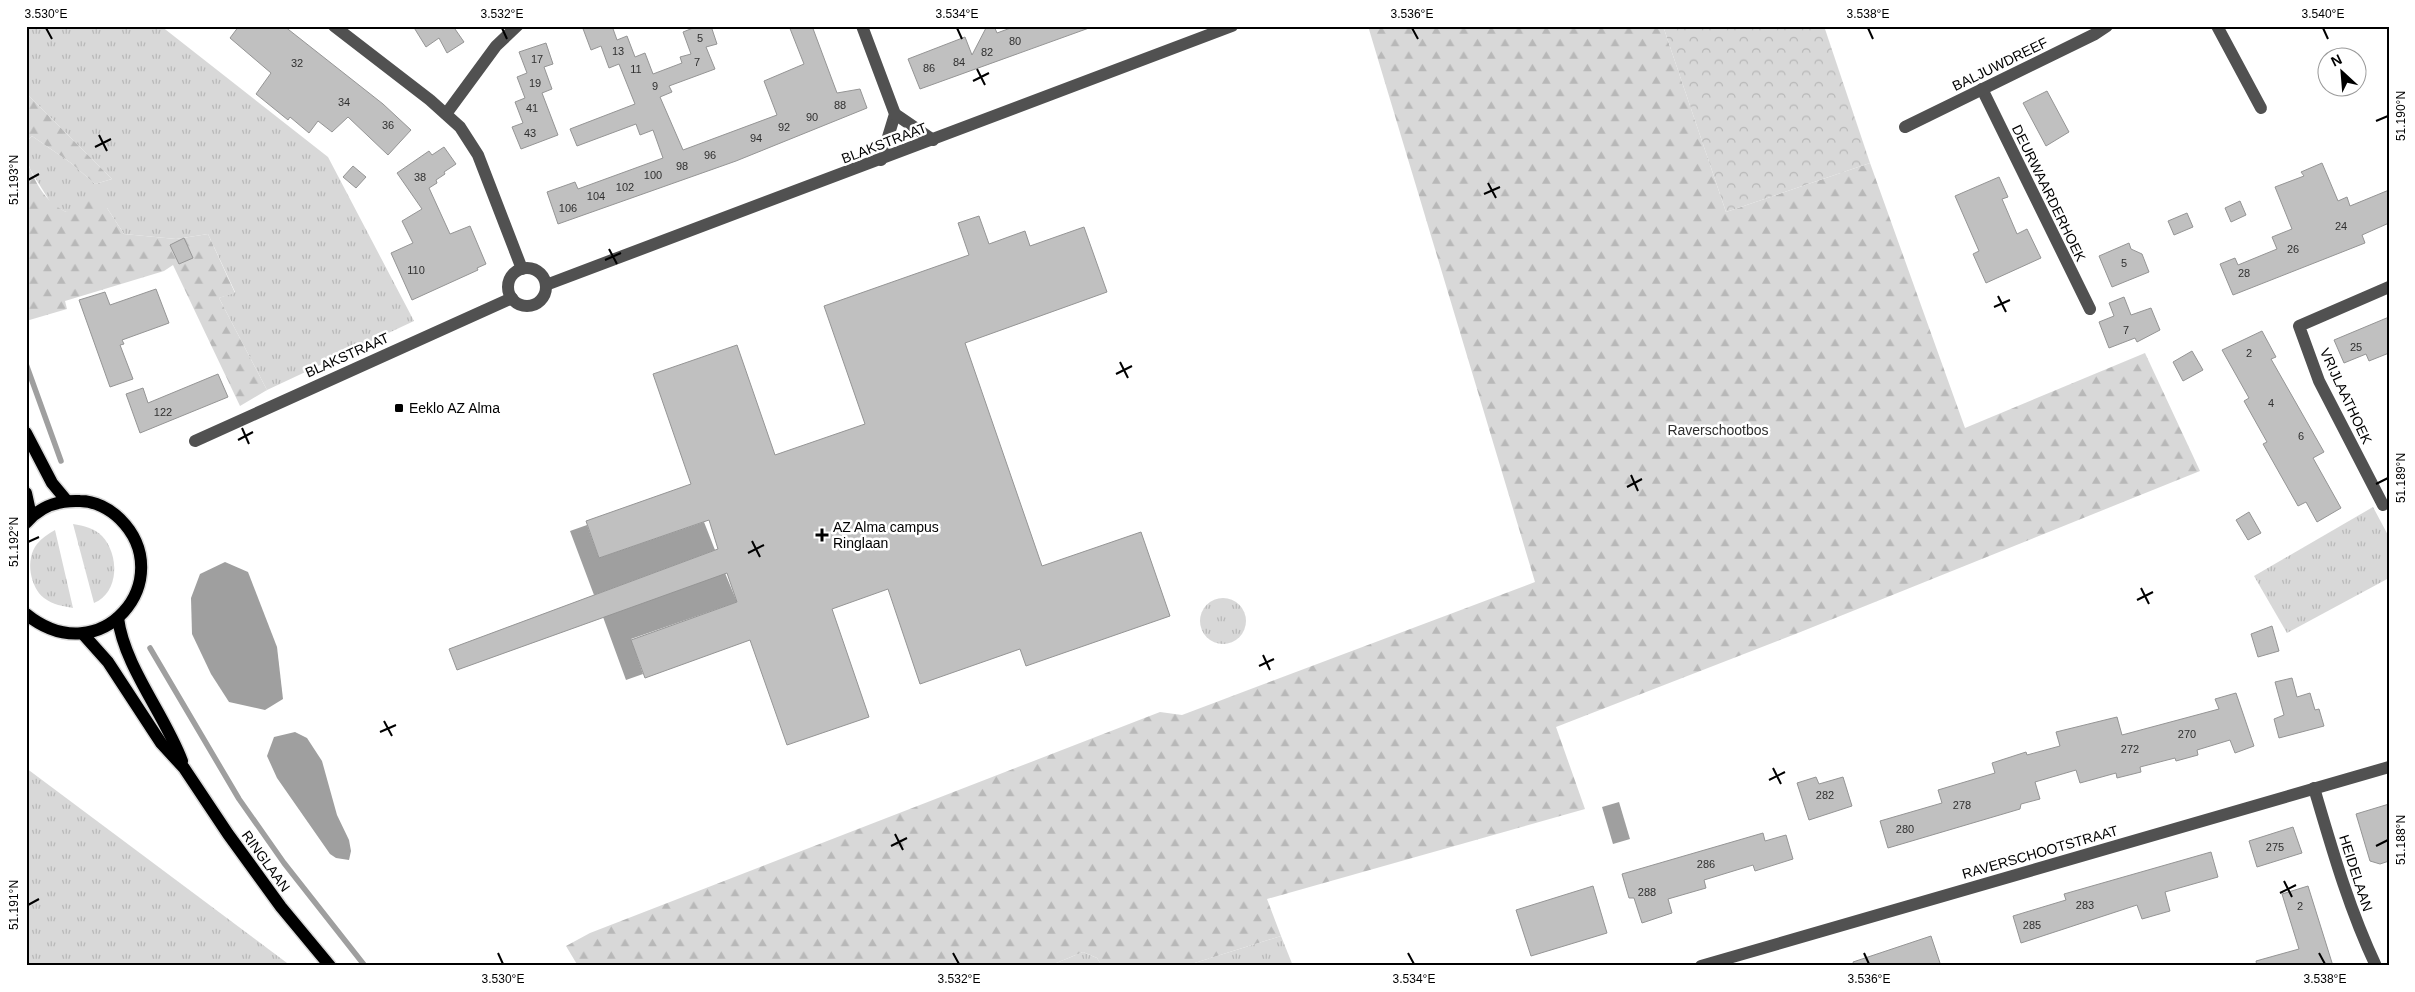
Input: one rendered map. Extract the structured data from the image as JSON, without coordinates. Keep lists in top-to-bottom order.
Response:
{
  "streets": {
    "main road": ["RINGLAAN"],
    "street": [
      "BALJUWDREEF",
      "BLAKSTRAAT",
      "DEURWAARDERHOEK",
      "VRIJLAATHOEK",
      "RAVERSCHOOTSTRAAT",
      "HEIDELAAN"
    ]
  },
  "crossings": [
    ["BALJUWDREEF", "DEURWAARDERHOEK"],
    ["RAVERSCHOOTSTRAAT", "HEIDELAAN"]
  ],
  "parks": ["Raverschootbos"],
  "places": {
    "transit": ["Eeklo AZ Alma"],
    "health": ["AZ Alma campus Ringlaan"]
  },
  "house_numbers": [
    "5",
    "80",
    "13",
    "82",
    "17",
    "7",
    "84",
    "32",
    "86",
    "11",
    "19",
    "9",
    "34",
    "88",
    "41",
    "90",
    "36",
    "92",
    "43",
    "94",
    "96",
    "98",
    "100",
    "38",
    "102",
    "104",
    "106",
    "24",
    "26",
    "5",
    "110",
    "28",
    "7",
    "25",
    "2",
    "4",
    "122",
    "6",
    "270",
    "272",
    "282",
    "278",
    "280",
    "275",
    "286",
    "288",
    "283",
    "2",
    "285"
  ],
  "north": "top left",
  "coordinates": [
    "3.530°E",
    "3.532°E",
    "3.534°E",
    "3.536°E",
    "3.538°E",
    "3.540°E",
    "51.190°N",
    "51.193°N",
    "51.189°N",
    "51.192°N",
    "51.188°N",
    "51.191°N"
  ]
}
